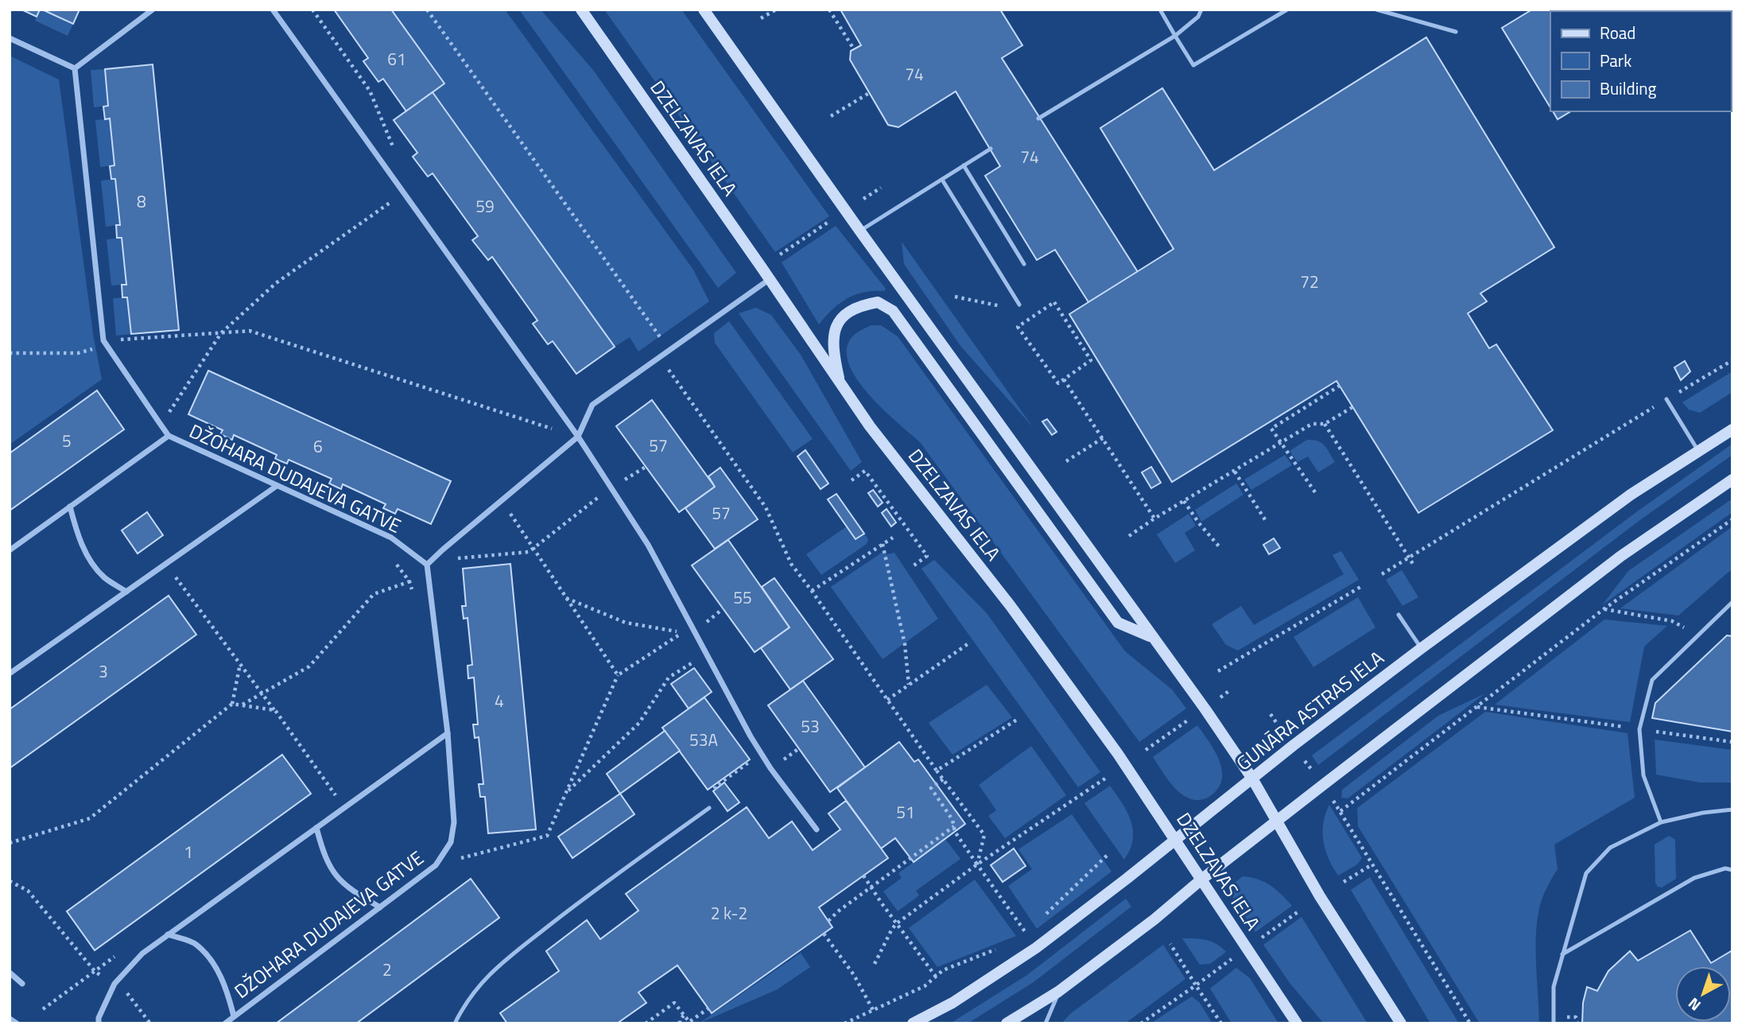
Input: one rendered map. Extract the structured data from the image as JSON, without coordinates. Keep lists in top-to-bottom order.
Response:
{
  "streets": {
    "main road": ["DZELZAVAS IELA", "GUNĀRA ASTRAS IELA"],
    "street": ["DŽOHARA DUDAJEVA GATVE"]
  },
  "crossings": [
    ["DZELZAVAS IELA", "GUNĀRA ASTRAS IELA"]
  ],
  "house_numbers": [
    "61",
    "74",
    "74",
    "8",
    "59",
    "72",
    "5",
    "57",
    "6",
    "57",
    "55",
    "3",
    "4",
    "53",
    "53A",
    "51",
    "1",
    "2 k-2",
    "2"
  ],
  "legend": ["Road", "Park", "Building"],
  "north": "bottom left"
}
